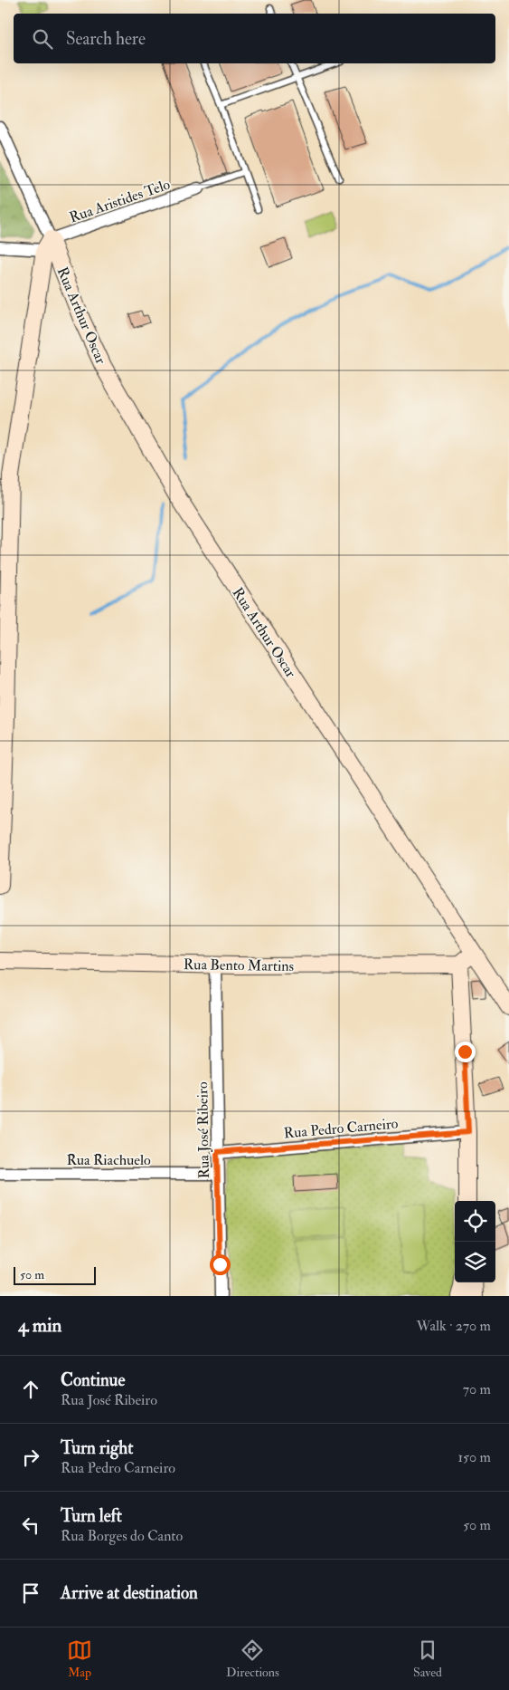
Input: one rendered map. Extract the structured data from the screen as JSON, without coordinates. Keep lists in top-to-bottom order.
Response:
{
  "streets": {
    "street": [
      "Rua Aristides Telo",
      "Rua Arthur Oscar",
      "Rua Bento Martins",
      "Rua Pedro Carneiro",
      "Rua José Ribeiro",
      "Rua Riachuelo"
    ]
  },
  "crossings": [
    ["Rua Aristides Telo", "Rua Arthur Oscar"],
    ["Rua Bento Martins", "Rua José Ribeiro"],
    ["Rua Pedro Carneiro", "Rua José Ribeiro"],
    ["Rua José Ribeiro", "Rua Riachuelo"]
  ],
  "scale_bar": "50 m",
  "page": {
    "search": "Search here",
    "scale": "50 m",
    "heading": ["4 min", "Walk · 270 m"],
    "list": [
      ["Continue", "Rua José Ribeiro", "70 m"],
      ["Turn right", "Rua Pedro Carneiro", "150 m"],
      ["Turn left", "Rua Borges do Canto", "50 m"],
      "Arrive at destination"
    ],
    "nav": ["Map", "Directions", "Saved"]
  }
}
